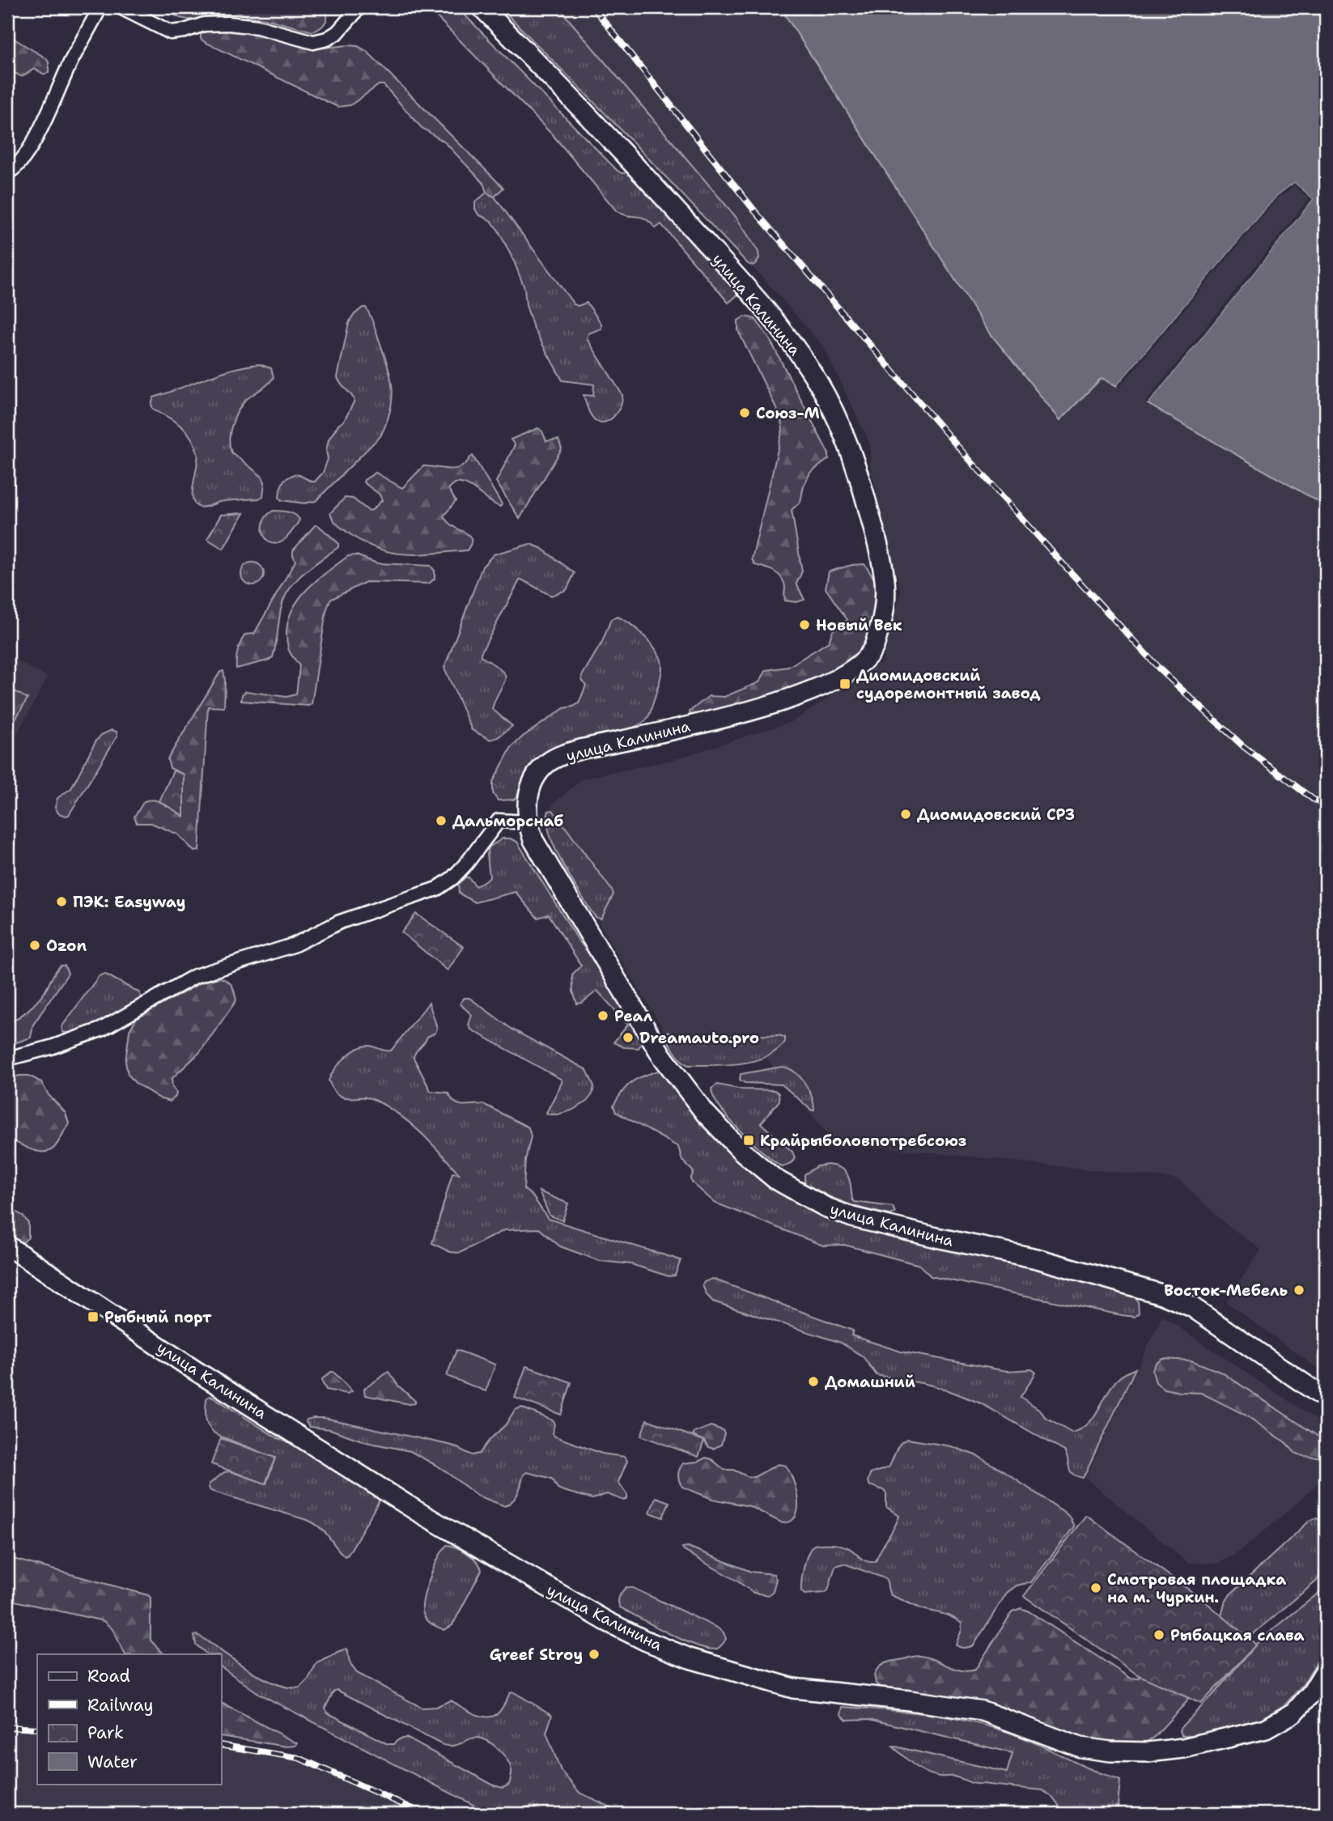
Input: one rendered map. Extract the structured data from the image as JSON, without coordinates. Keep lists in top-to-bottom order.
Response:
{
  "streets": {
    "main road": ["улица Калинина"]
  },
  "places": {
    "other": [
      "Союз-М",
      "Новый Век",
      "Диомидовский СРЗ",
      "Дальморснаб",
      "ПЭК: Easyway",
      "Ozon",
      "Реал",
      "Dreamauto.pro",
      "Восток-Мебель",
      "Домашний",
      "Смотровая площадка на м. Чуркин.",
      "Рыбацкая слава",
      "Greef Stroy"
    ],
    "transit": ["Диомидовский судоремонтный завод", "Крайрыболовпотребсоюз", "Рыбный порт"]
  },
  "legend": [
    "Road",
    "Railway",
    "Park",
    "Water"
  ]
}
